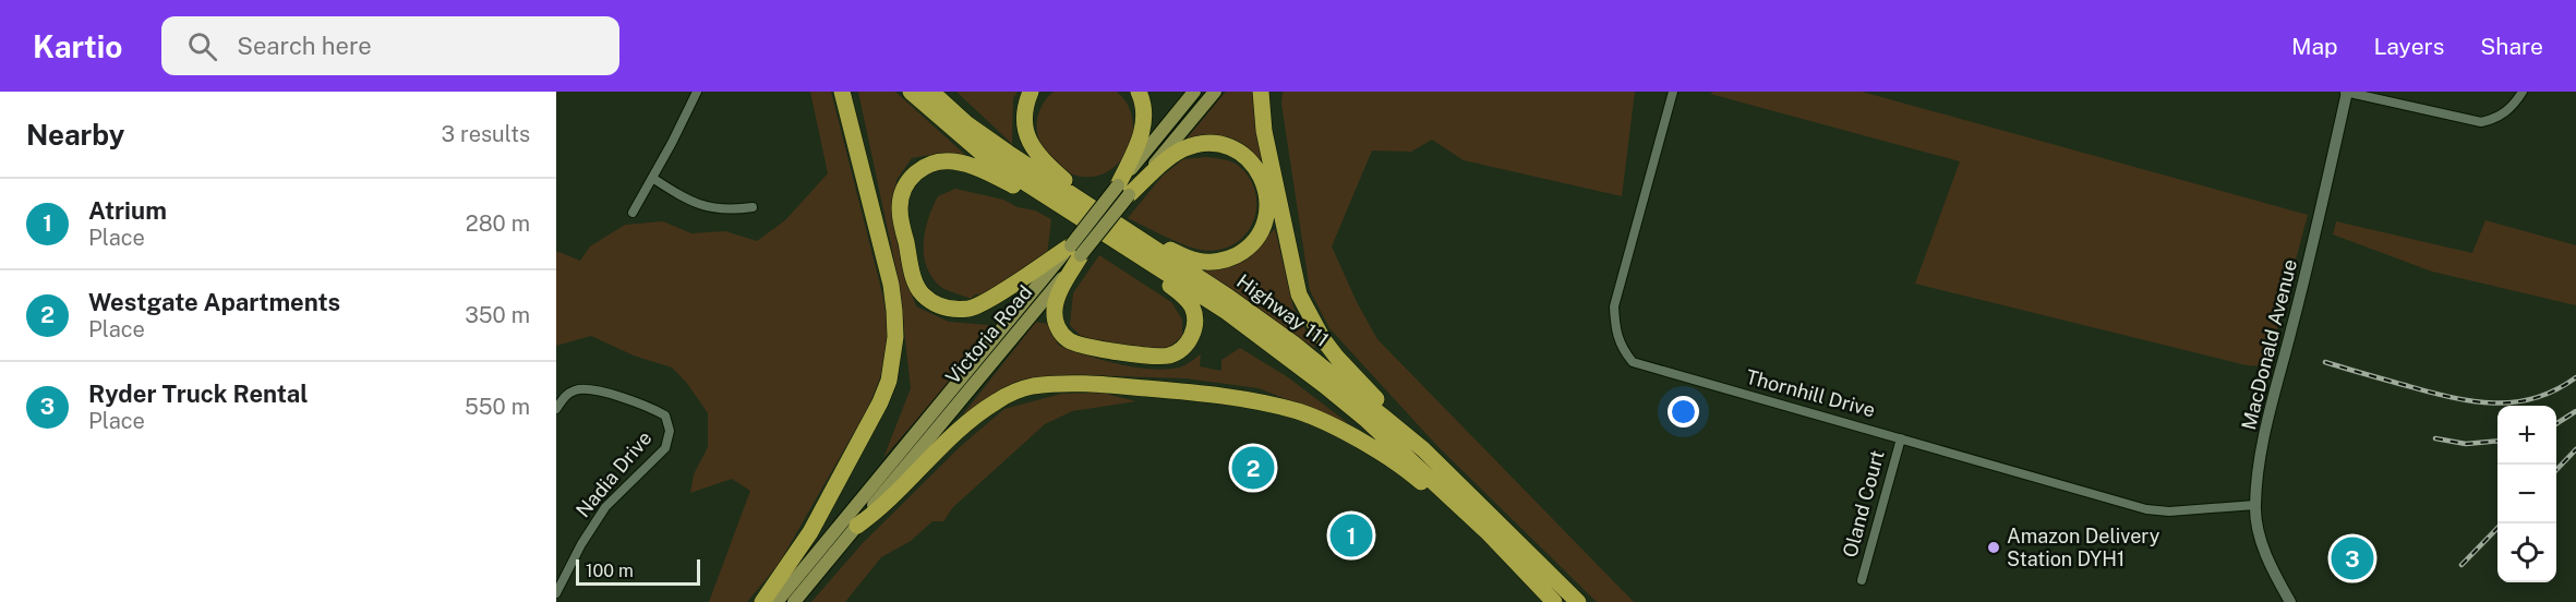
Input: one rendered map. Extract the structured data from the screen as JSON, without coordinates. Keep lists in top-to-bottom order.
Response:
{
  "streets": {
    "highway": ["Highway 111"],
    "main road": ["Victoria Road"],
    "street": [
      "MacDonald Avenue",
      "Thornhill Drive",
      "Nadia Drive",
      "Oland Court"
    ]
  },
  "crossings": [
    ["MacDonald Avenue", "Thornhill Drive"],
    ["Thornhill Drive", "Oland Court"]
  ],
  "places": ["Amazon Delivery Station DYH1"],
  "scale_bar": "100 m",
  "page": {
    "header": "Kartio",
    "search": "Search here",
    "nav": ["Map", "Layers", "Share"],
    "heading": ["Nearby", "3 results"],
    "list": [
      {
        "mark": "1",
        "name": "Atrium",
        "note": "Place",
        "value": "280 m"
      },
      {
        "mark": "2",
        "name": "Westgate Apartments",
        "note": "Place",
        "value": "350 m"
      },
      {
        "mark": "3",
        "name": "Ryder Truck Rental",
        "note": "Place",
        "value": "550 m"
      }
    ],
    "map_buttons": ["+", "−"],
    "pins": ["2", "1", "3"],
    "scale": "100 m"
  }
}
